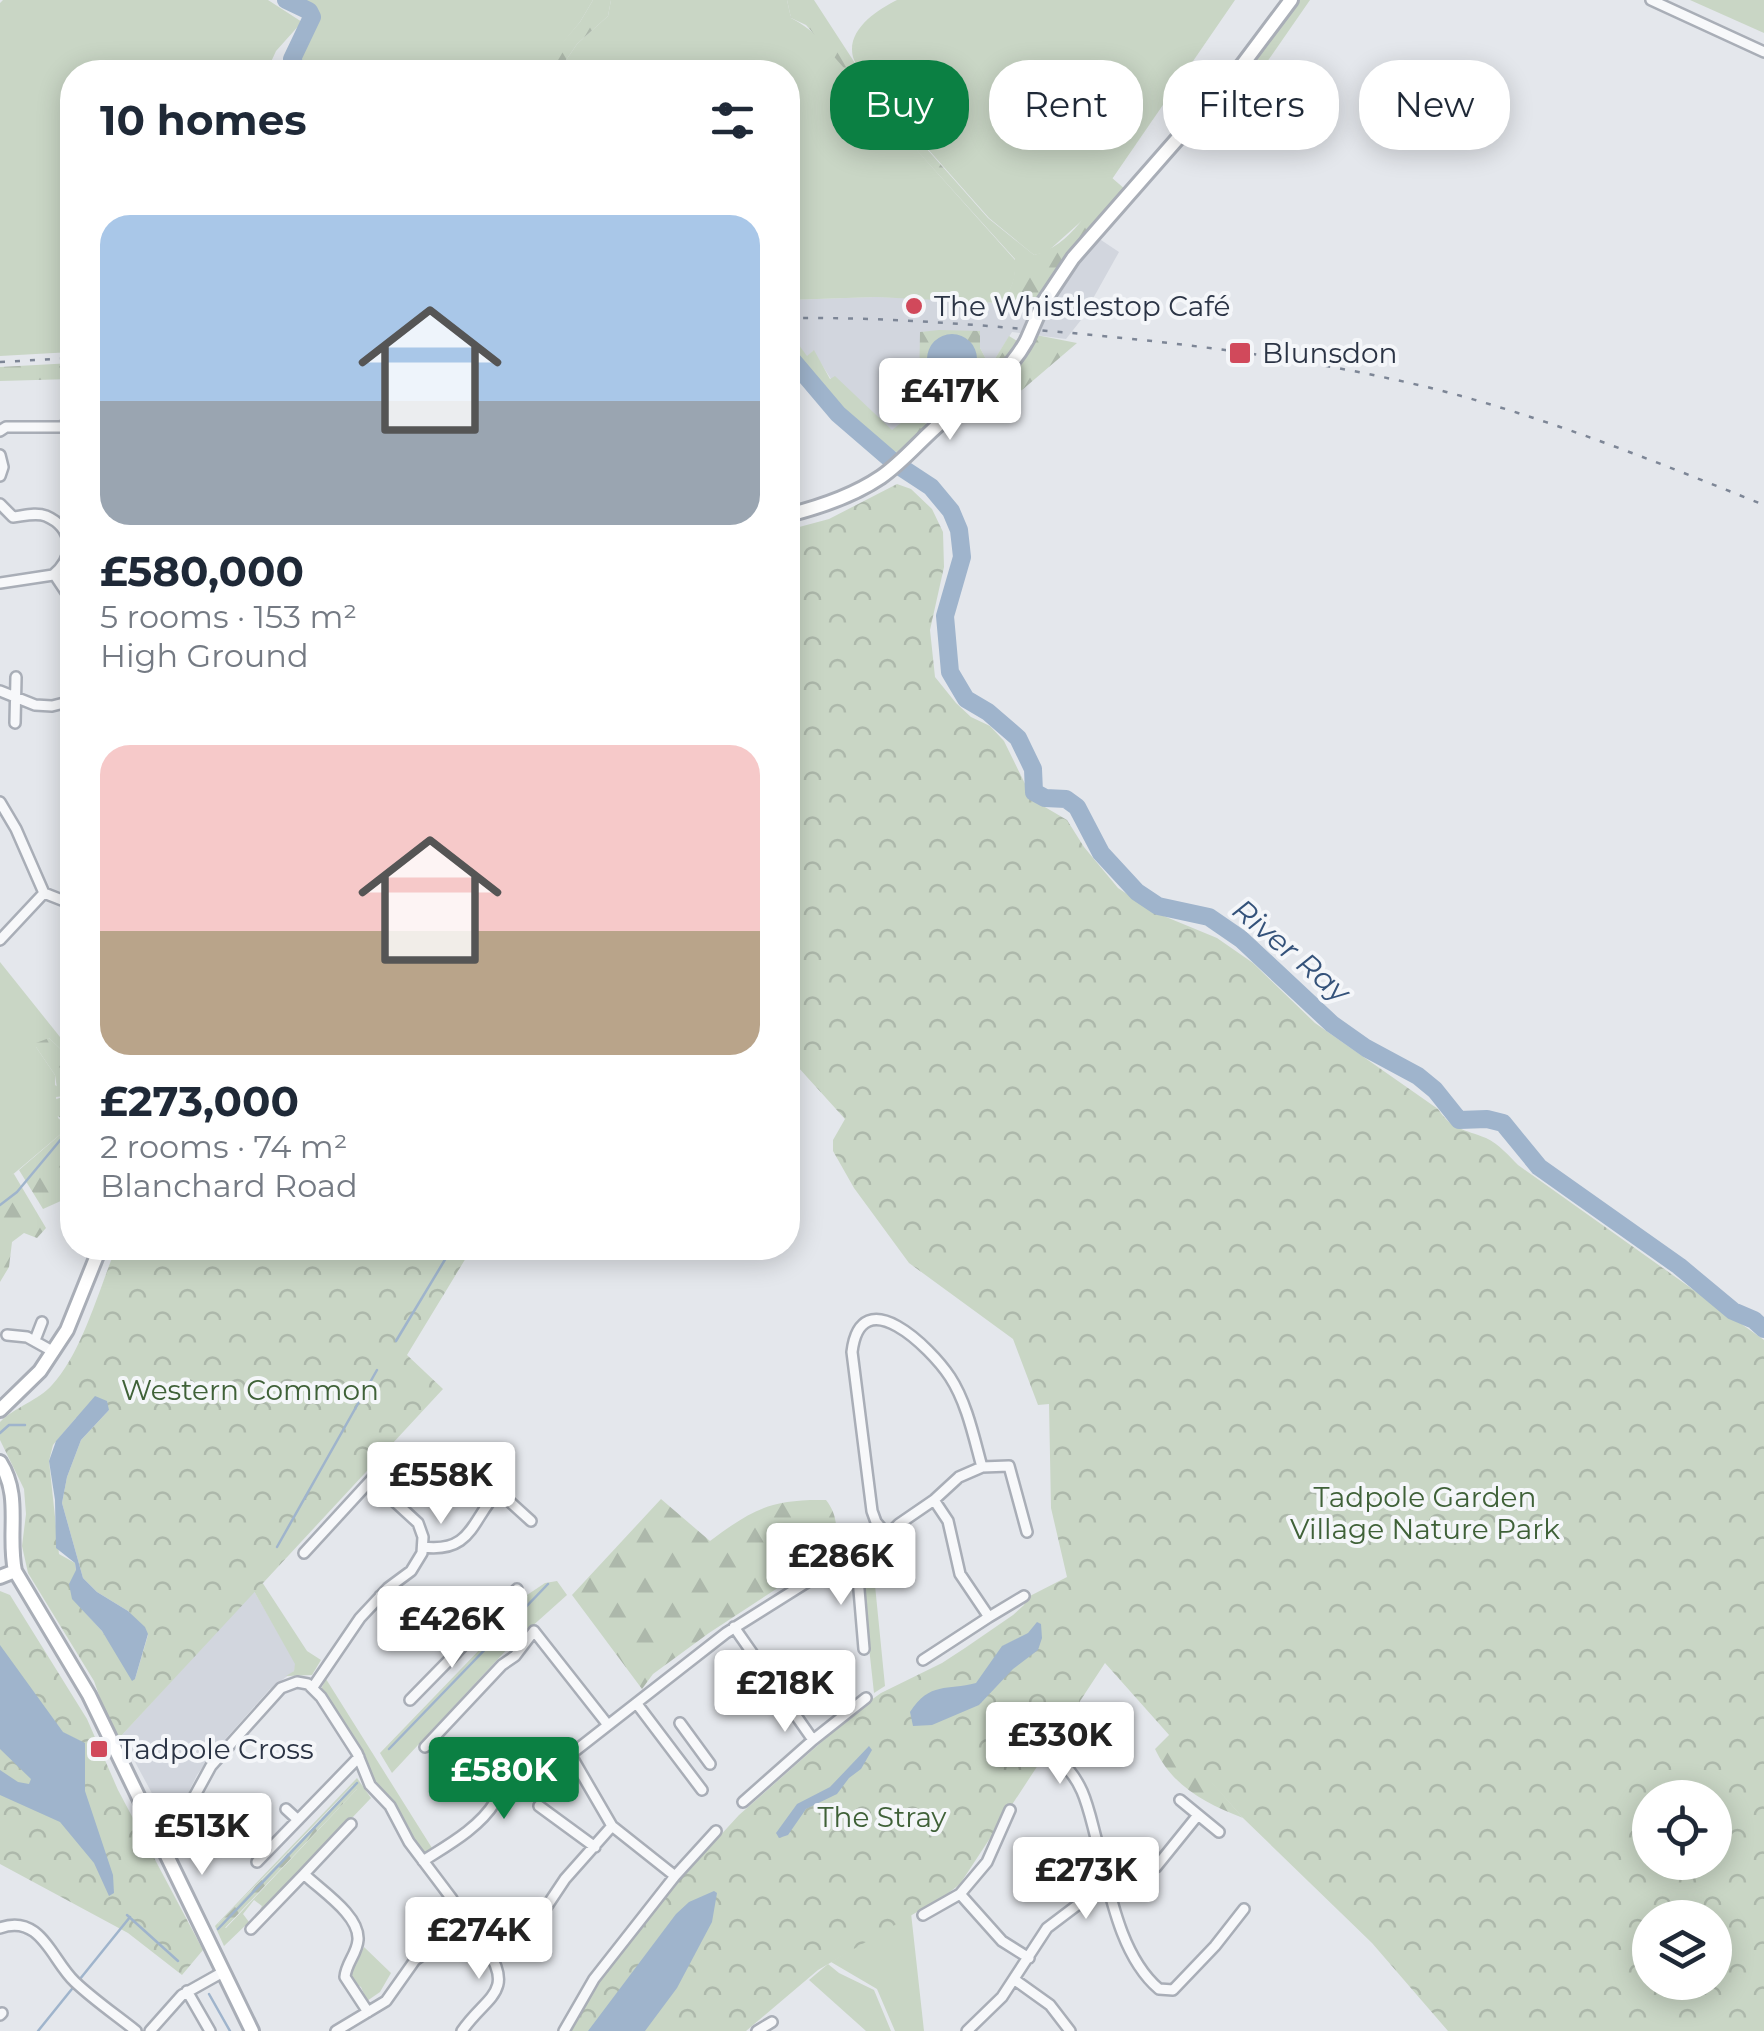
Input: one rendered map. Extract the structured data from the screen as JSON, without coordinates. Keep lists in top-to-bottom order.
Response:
{
  "water": ["River Ray"],
  "parks": ["Western Common", "Tadpole Garden Village Nature Park", "The Stray"],
  "places": {
    "other": ["The Whistlestop Café"],
    "transit": ["Blunsdon", "Tadpole Cross"]
  },
  "page": {
    "chip": [
      "Buy",
      "Rent",
      "Filters",
      "New"
    ],
    "heading": "10 homes",
    "list": [
      {
        "name": "£580,000",
        "note": "5 rooms · 153 m² · High Ground"
      },
      {
        "name": "£273,000",
        "note": "2 rooms · 74 m² · Blanchard Road"
      }
    ],
    "price": [
      "£417K",
      "£558K",
      "£286K",
      "£426K",
      "£218K",
      "£330K",
      "£580K",
      "£513K",
      "£273K",
      "£274K"
    ]
  }
}
